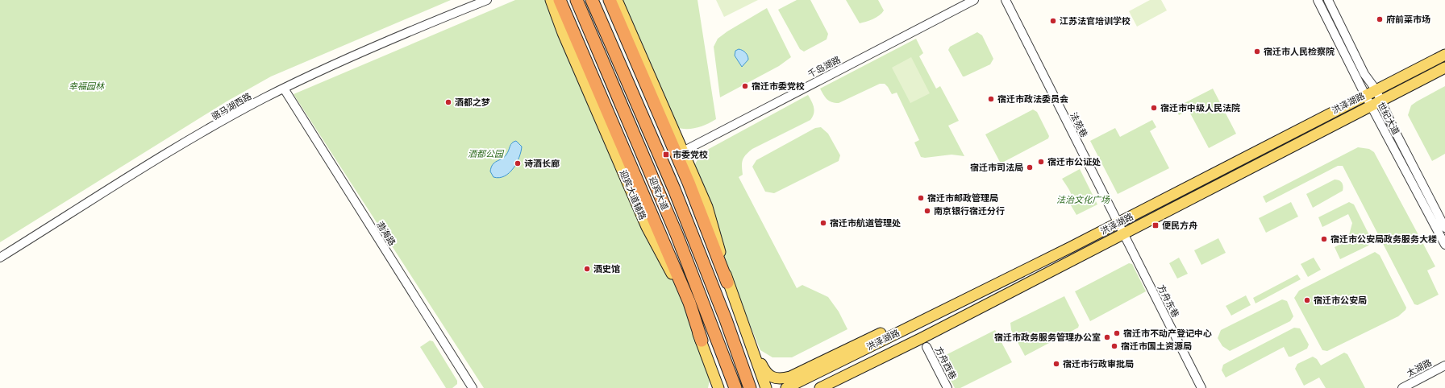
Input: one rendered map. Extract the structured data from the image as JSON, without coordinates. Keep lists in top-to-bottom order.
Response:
{
  "streets": {
    "highway": ["迎宾大道"],
    "main road": ["洪泽湖路", "迎宾大道辅路"],
    "street": [
      "千岛湖路",
      "骆马湖西路",
      "世纪大道",
      "法苑巷",
      "渤海路",
      "方舟东巷",
      "方舟西巷",
      "太湖路"
    ]
  },
  "crossings": [
    ["洪泽湖路", "世纪大道"],
    ["洪泽湖路", "法苑巷"],
    ["洪泽湖路", "方舟东巷"],
    ["骆马湖西路", "渤海路"],
    ["法苑巷", "方舟东巷"]
  ],
  "parks": ["幸福园林", "酒都公园", "法治文化广场"],
  "places": {
    "other": [
      "府前菜市场",
      "江苏法官培训学校",
      "宿迁市人民检察院",
      "宿迁市委党校",
      "宿迁市政法委员会",
      "酒都之梦",
      "宿迁市中级人民法院",
      "宿迁市公证处",
      "诗酒长廊",
      "宿迁市司法局",
      "宿迁市邮政管理局",
      "南京银行宿迁分行",
      "宿迁市航道管理处",
      "宿迁市公安局政务服务大楼",
      "酒史馆",
      "宿迁市公安局",
      "宿迁市不动产登记中心",
      "宿迁市政务服务管理办公室",
      "宿迁市国土资源局",
      "宿迁市行政审批局"
    ],
    "transit": ["市委党校", "便民方舟"]
  }
}
